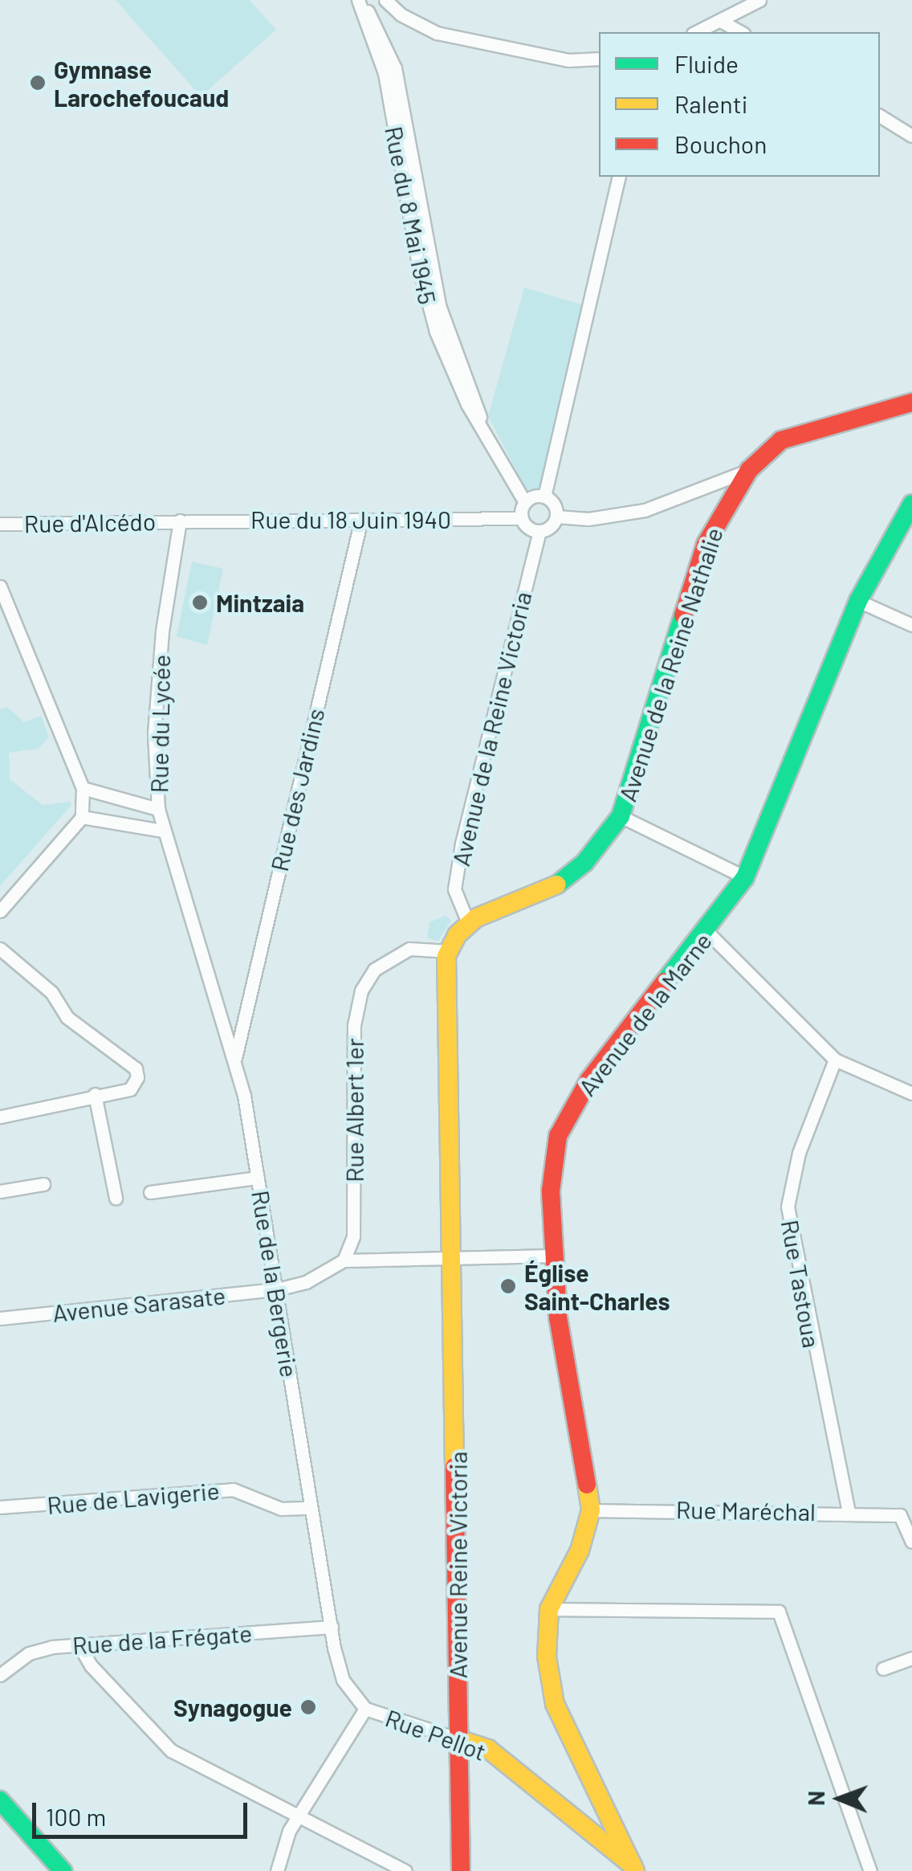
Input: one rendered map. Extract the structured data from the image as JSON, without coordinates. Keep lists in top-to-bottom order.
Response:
{
  "streets": {
    "main road": [
      "Avenue de la Reine Nathalie",
      "Avenue de la Marne",
      "Avenue Reine Victoria",
      "Rue Pellot"
    ],
    "street": [
      "Rue du 8 Mai 1945",
      "Rue du 18 Juin 1940",
      "Rue d'Alcédo",
      "Rue du Lycée",
      "Avenue de la Reine Victoria",
      "Rue des Jardins",
      "Rue Albert 1er",
      "Rue de la Bergerie",
      "Rue Tastoua",
      "Avenue Sarasate",
      "Rue de Lavigerie",
      "Rue Maréchal",
      "Rue de la Frégate"
    ]
  },
  "crossings": [
    ["Rue du 8 Mai 1945", "Rue du 18 Juin 1940"],
    ["Rue du 8 Mai 1945", "Avenue de la Reine Victoria"],
    ["Rue du 18 Juin 1940", "Rue d'Alcédo"],
    ["Rue du 18 Juin 1940", "Rue du Lycée"],
    ["Rue du 18 Juin 1940", "Avenue de la Reine Victoria"],
    ["Rue du 18 Juin 1940", "Rue des Jardins"],
    ["Rue d'Alcédo", "Rue du Lycée"],
    ["Avenue de la Reine Nathalie", "Avenue de la Reine Victoria"],
    ["Avenue de la Reine Nathalie", "Rue Albert 1er"],
    ["Rue du Lycée", "Rue des Jardins"],
    ["Rue du Lycée", "Rue de la Bergerie"],
    ["Rue des Jardins", "Rue de la Bergerie"],
    ["Avenue de la Marne", "Rue Maréchal"],
    ["Avenue de la Marne", "Rue Pellot"],
    ["Rue de la Bergerie", "Avenue Sarasate"],
    ["Rue de la Bergerie", "Rue de Lavigerie"],
    ["Rue de la Bergerie", "Rue Pellot"],
    ["Rue Tastoua", "Rue Maréchal"],
    ["Rue de Lavigerie", "Rue Pellot"],
    ["Avenue Reine Victoria", "Rue Pellot"],
    ["Rue de la Frégate", "Rue Pellot"]
  ],
  "places": [
    "Gymnase Larochefoucaud",
    "Mintzaia",
    "Église Saint-Charles",
    "Synagogue"
  ],
  "legend": ["Fluide", "Ralenti", "Bouchon"],
  "scale_bar": "100 m",
  "north": "left"
}
